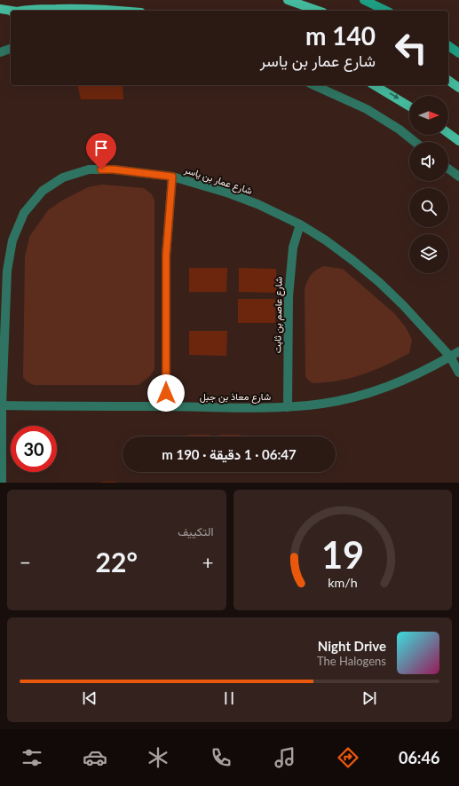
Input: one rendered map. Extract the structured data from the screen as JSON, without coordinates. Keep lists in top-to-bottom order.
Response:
{
  "streets": {
    "street": ["شارع عمار بن ياسر", "شارع عاصم بن ثابت", "شارع معاذ بن جبل"]
  },
  "crossings": [
    ["شارع عمار بن ياسر", "شارع عاصم بن ثابت"],
    ["شارع عمار بن ياسر", "شارع معاذ بن جبل"],
    ["شارع عاصم بن ثابت", "شارع معاذ بن جبل"]
  ],
  "north": "right",
  "page": {
    "turn": ["140 m", "شارع عمار بن ياسر"],
    "limit": "30",
    "trip": "06:47 · 1 دقيقة · 190 m",
    "tile": "التكييف",
    "heat": ["−", "22°", "+"],
    "song": ["Night Drive", "The Halogens"],
    "tabs": "06:46",
    "gauge": ["19", "km/h"]
  }
}
